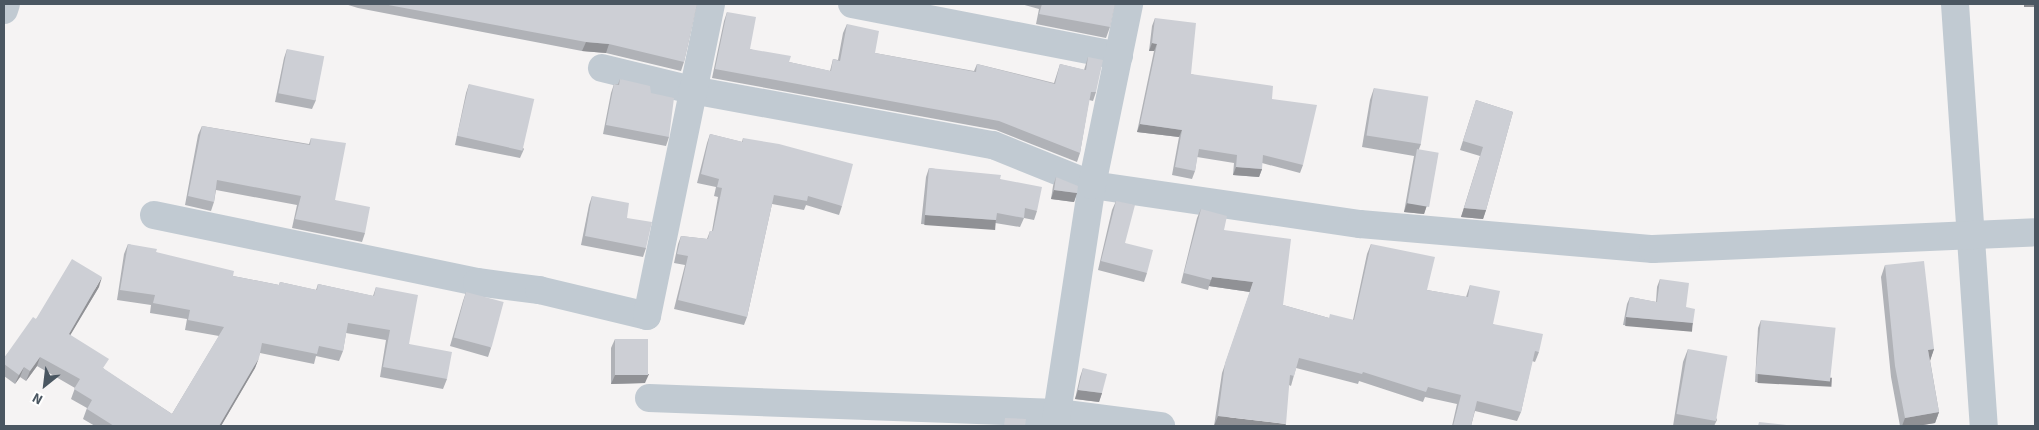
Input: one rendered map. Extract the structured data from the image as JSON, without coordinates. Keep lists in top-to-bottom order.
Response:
{
  "north": "bottom left"
}
